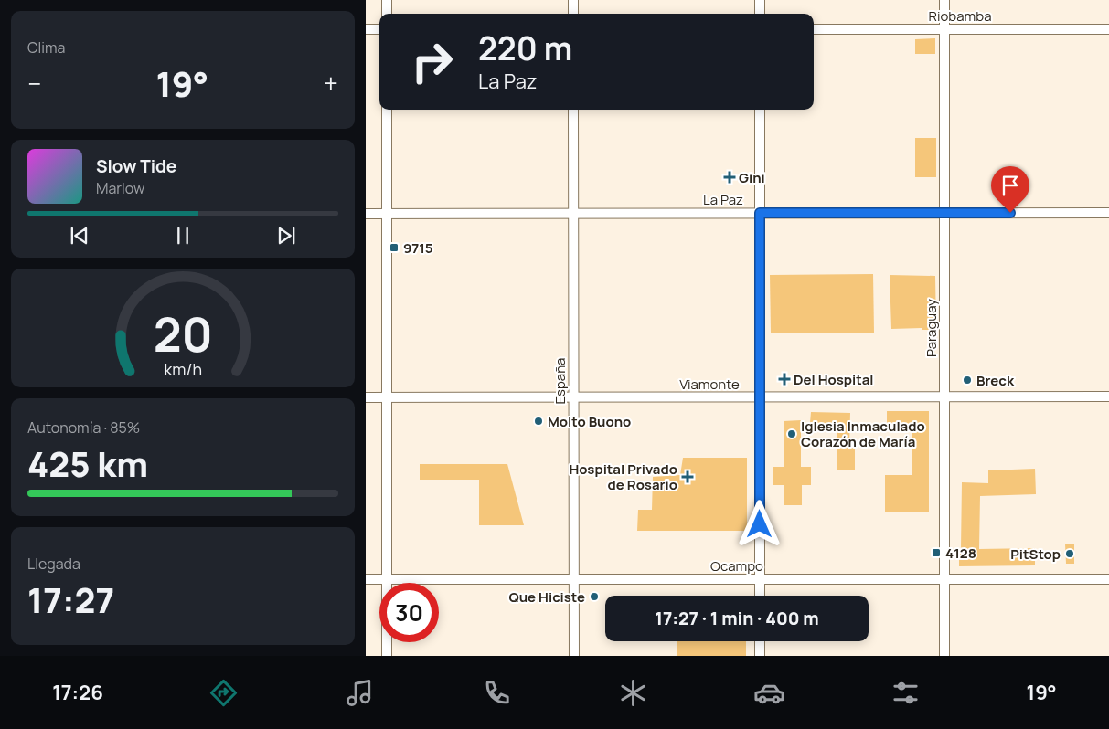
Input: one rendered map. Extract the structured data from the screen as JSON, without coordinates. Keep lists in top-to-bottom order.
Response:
{
  "streets": {
    "street": [
      "Riobamba",
      "La Paz",
      "Paraguay",
      "España",
      "Viamonte",
      "Ocampo"
    ]
  },
  "crossings": [
    ["Riobamba", "Paraguay"],
    ["La Paz", "Paraguay"],
    ["La Paz", "España"],
    ["Paraguay", "Viamonte"],
    ["Paraguay", "Ocampo"],
    ["España", "Viamonte"],
    ["España", "Ocampo"]
  ],
  "places": {
    "health": ["Gini", "Del Hospital", "Hospital Privado de Rosario"],
    "transit": ["9715", "4128"],
    "other": [
      "Breck",
      "Molto Buono",
      "Iglesia Inmaculado Corazón de María",
      "PitStop",
      "Que Hiciste"
    ]
  },
  "page": {
    "tile": [
      "Clima",
      ["Autonomía · 85%", "425 km"],
      ["Llegada", "17:27"]
    ],
    "turn": ["220 m", "La Paz"],
    "heat": ["−", "19°", "+"],
    "song": ["Slow Tide", "Marlow"],
    "limit": "30",
    "trip": "17:27 · 1 min · 400 m",
    "tabs": ["17:26", "19°"],
    "gauge": ["20", "km/h"]
  }
}
